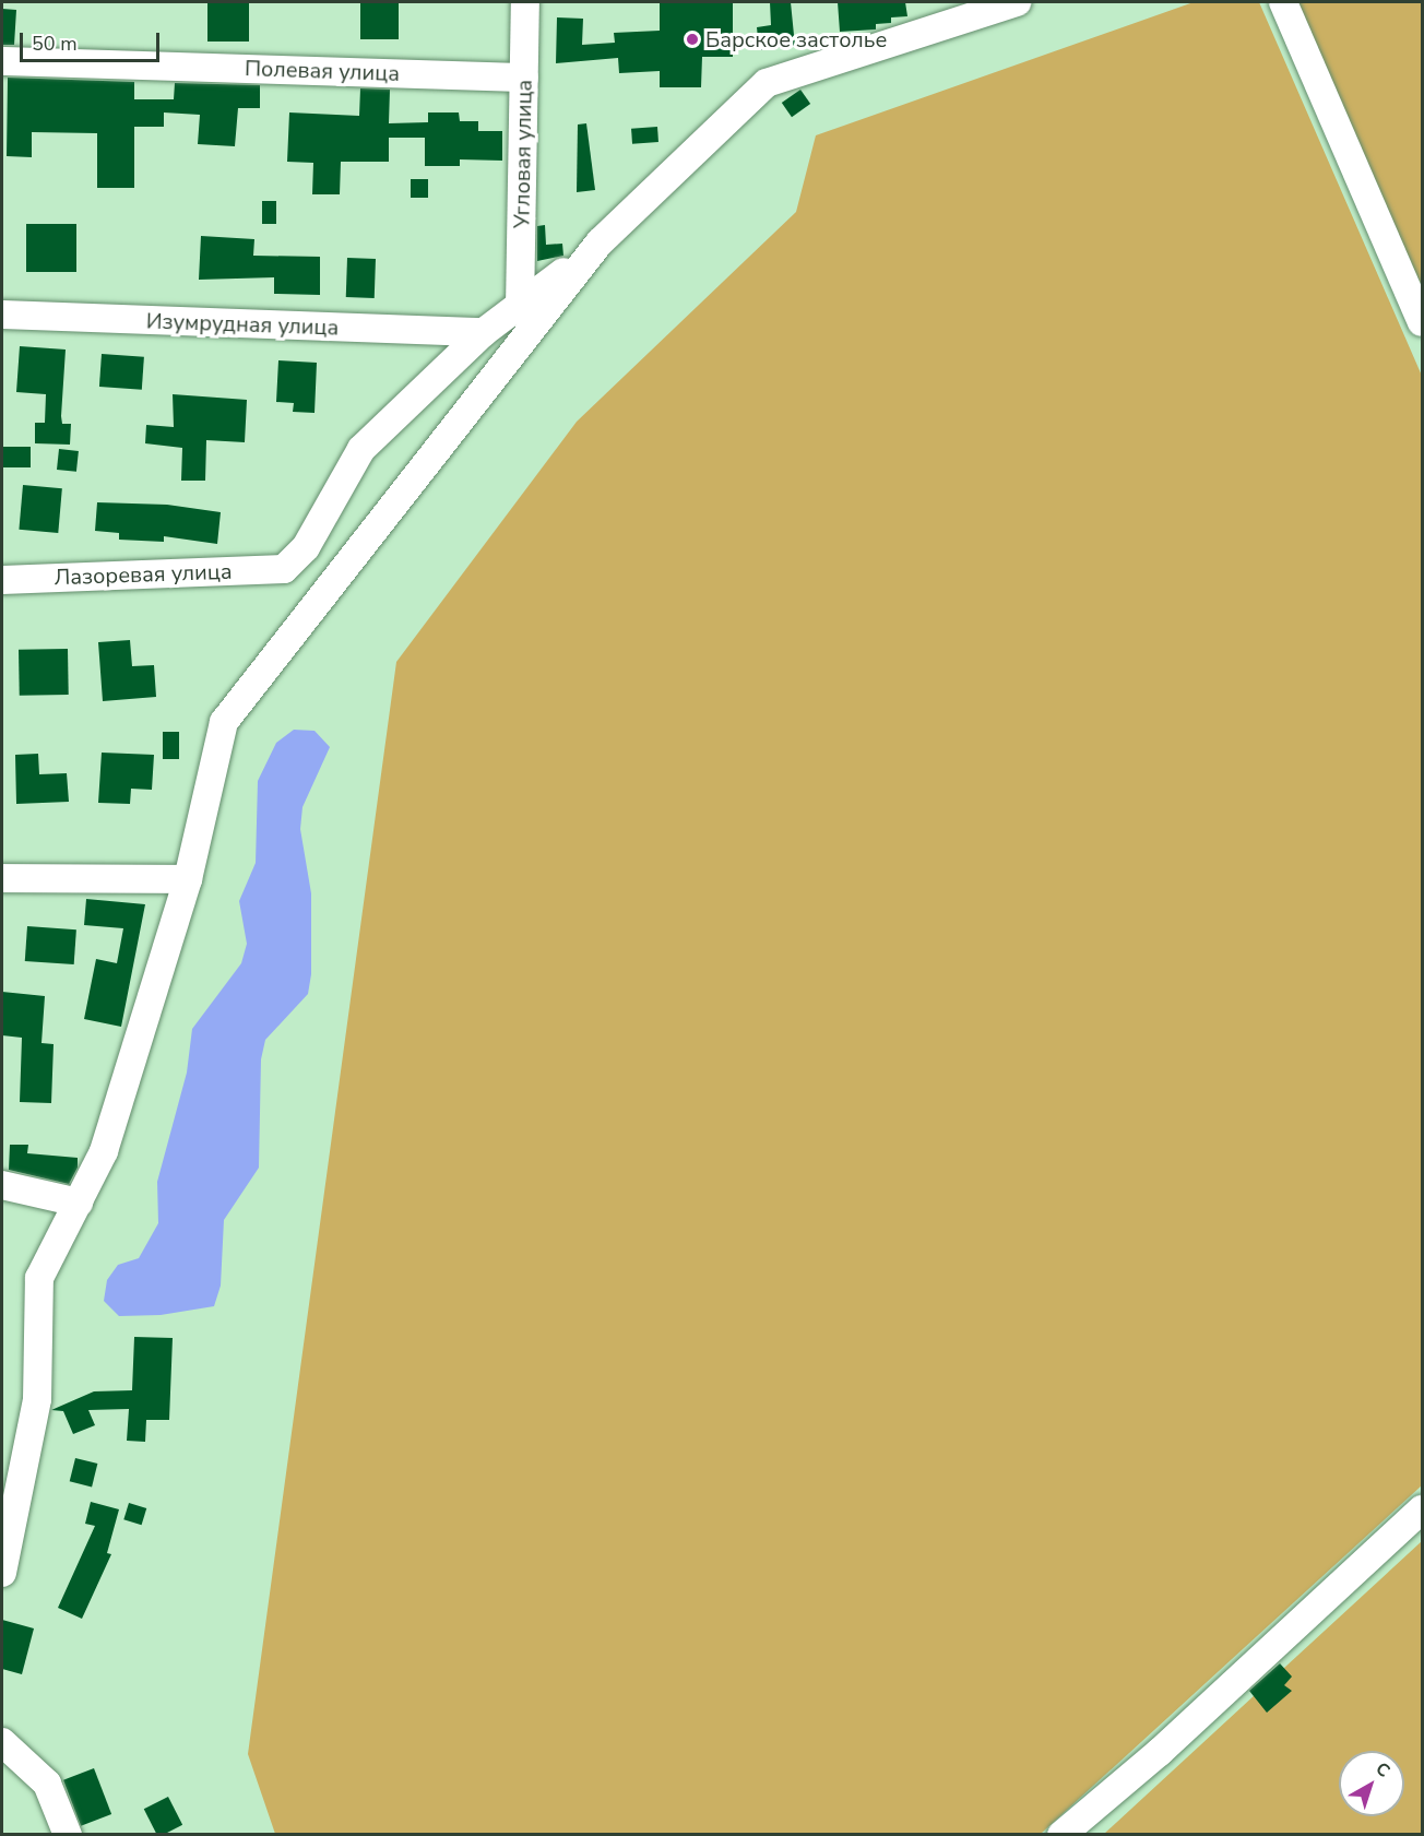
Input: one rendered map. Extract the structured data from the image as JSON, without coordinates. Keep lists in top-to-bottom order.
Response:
{
  "streets": {
    "street": [
      "Полевая улица",
      "Угловая улица",
      "Изумрудная улица",
      "Лазоревая улица"
    ]
  },
  "crossings": [
    ["Полевая улица", "Угловая улица"],
    ["Изумрудная улица", "Лазоревая улица"]
  ],
  "places": ["Барское застолье"],
  "scale_bar": "50 m",
  "north": "top right"
}
